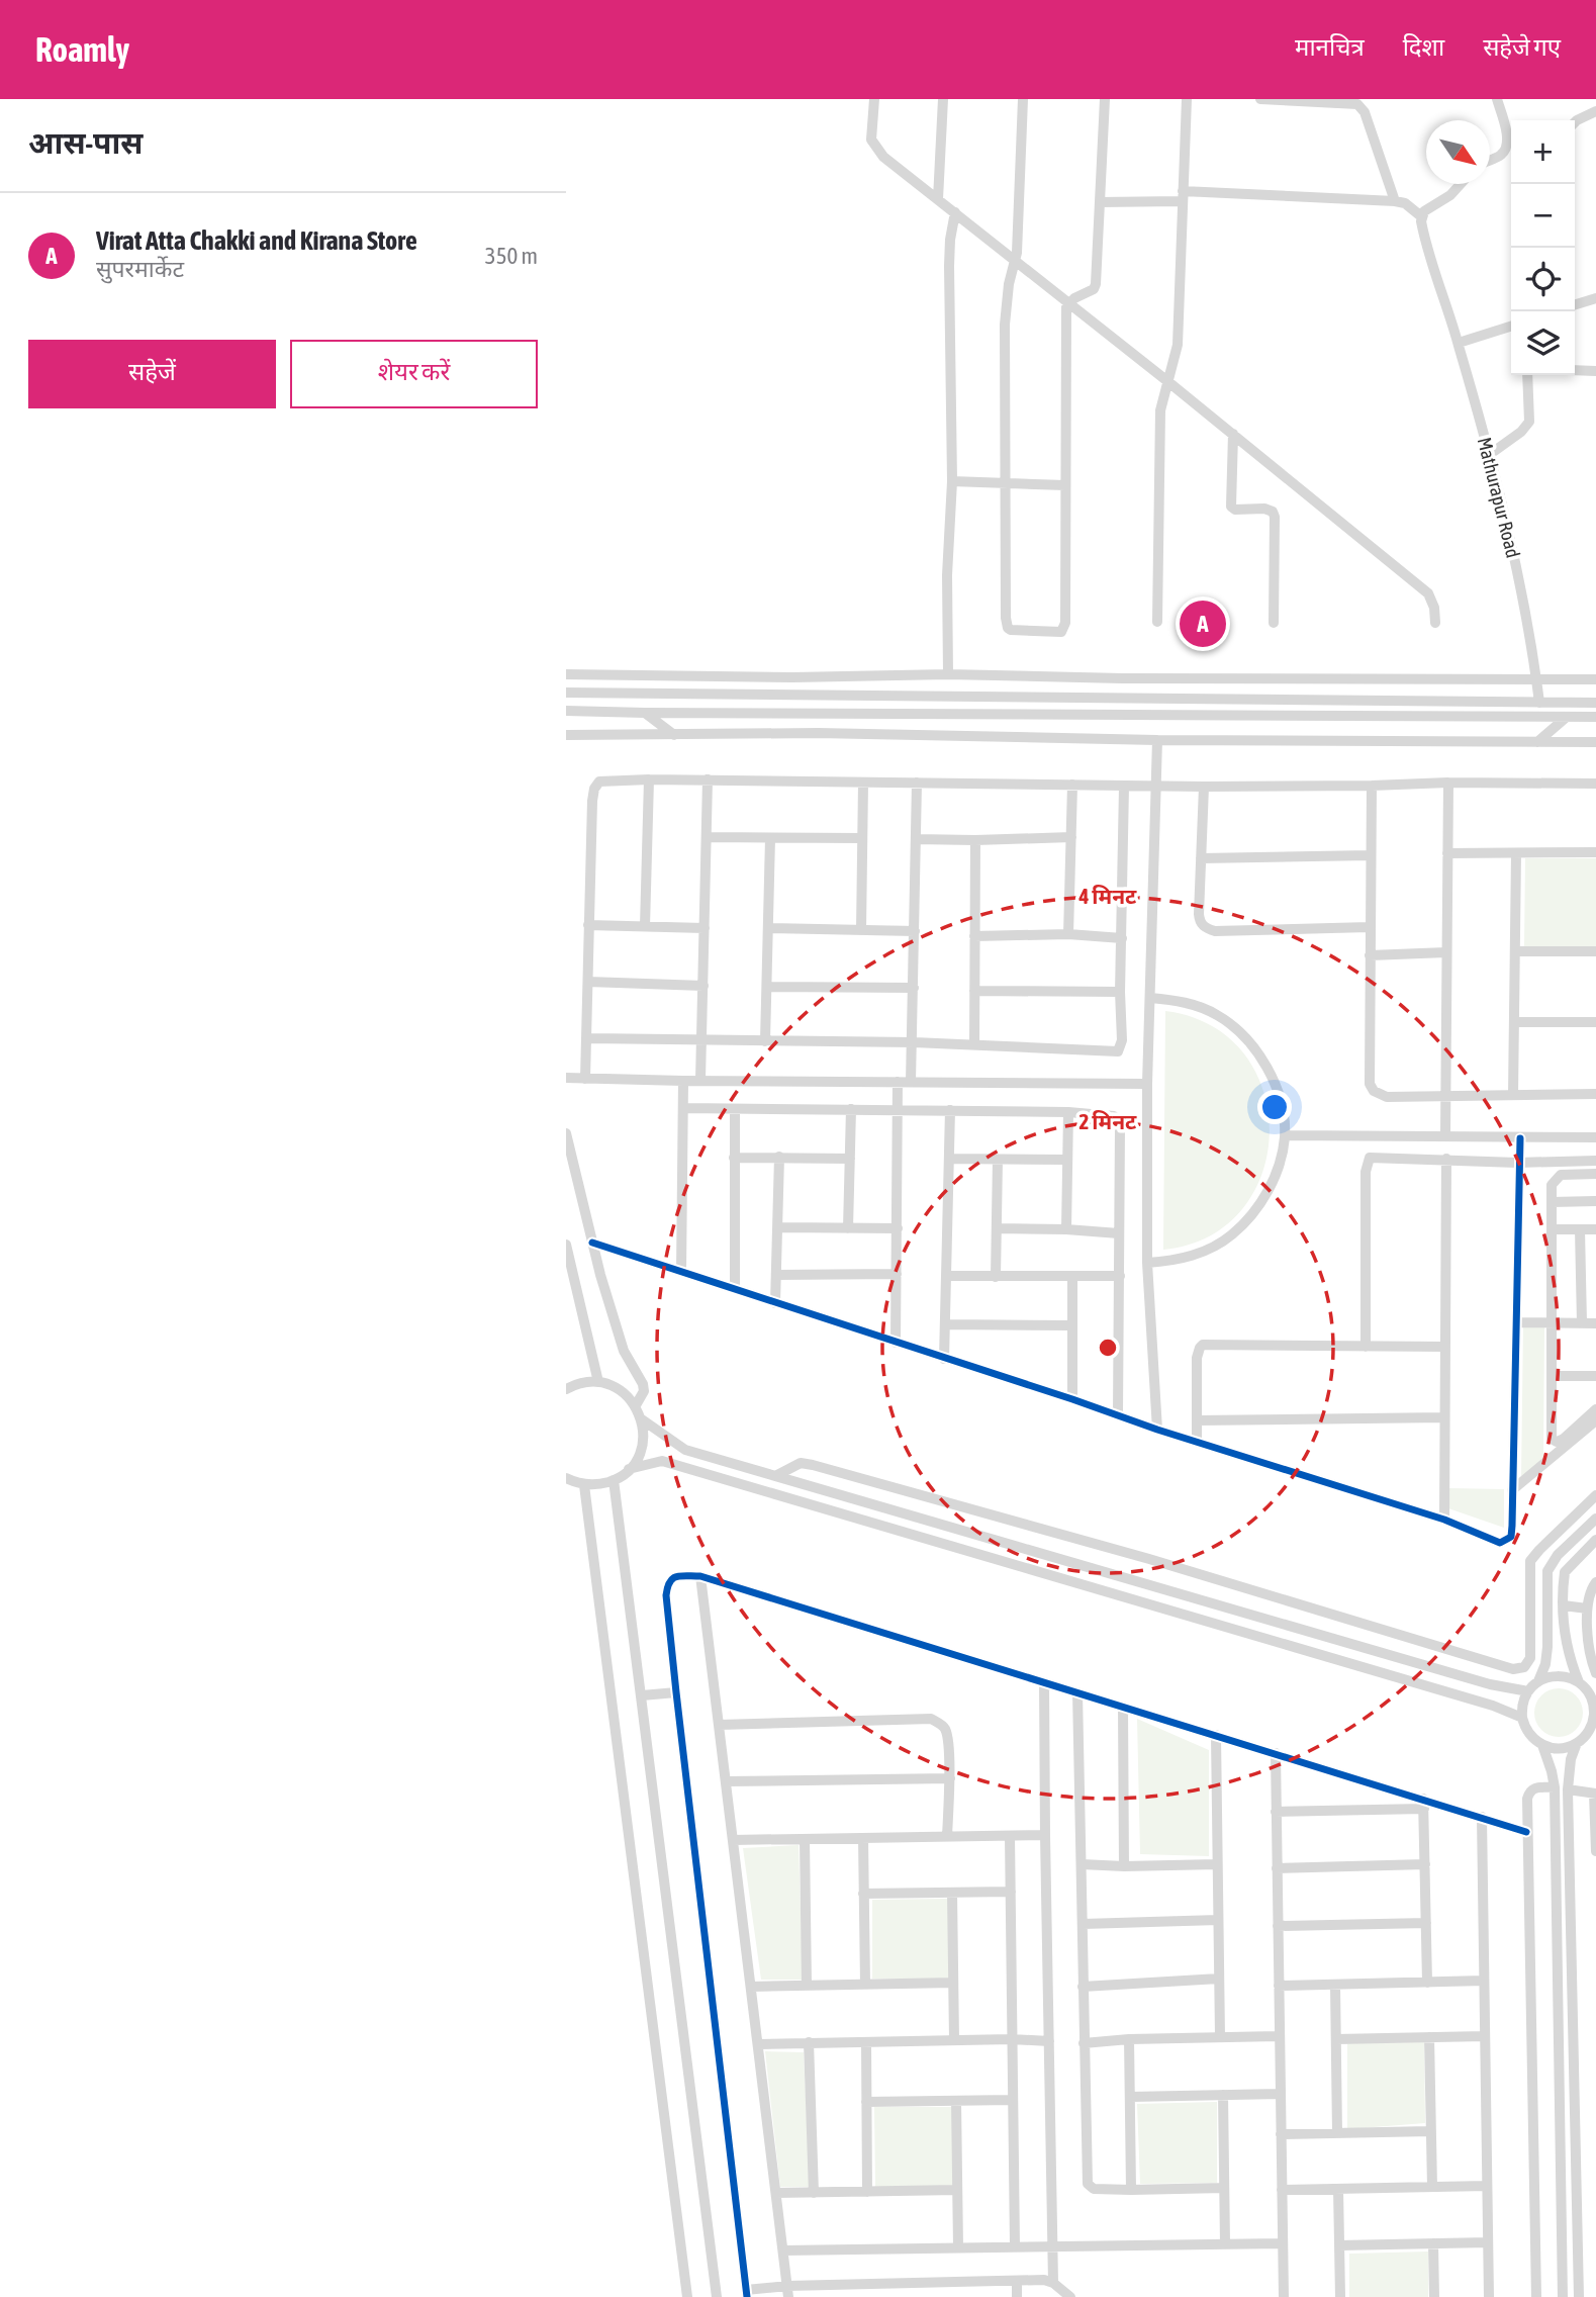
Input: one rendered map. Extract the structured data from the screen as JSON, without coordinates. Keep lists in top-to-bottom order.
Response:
{
  "streets": {
    "street": ["Mathurapur Road"]
  },
  "north": "bottom right",
  "page": {
    "header": "Roamly",
    "nav": ["मानचित्र", "दिशा", "सहेजे गए"],
    "heading": "आस-पास",
    "map_buttons": ["+", "−"],
    "list": [
      {
        "mark": "A",
        "name": "Virat Atta Chakki and Kirana Store",
        "note": "सुपरमार्केट",
        "value": "350 m"
      }
    ],
    "buttons": ["सहेजें", "शेयर करें"],
    "pins": "A"
  },
  "rings": ["4 मिनट", "2 मिनट"]
}
